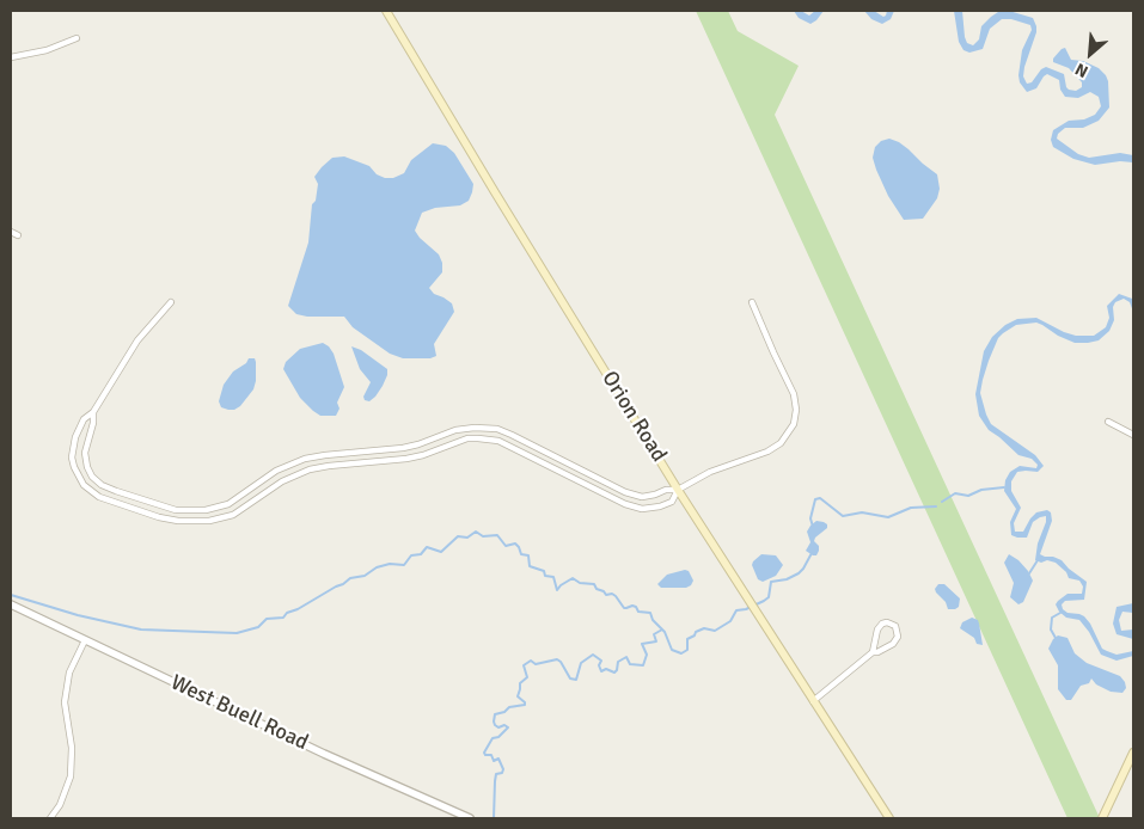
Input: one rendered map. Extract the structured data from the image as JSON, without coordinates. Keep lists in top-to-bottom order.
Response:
{
  "streets": {
    "main road": ["Orion Road"],
    "street": ["West Buell Road"]
  },
  "north": "bottom left"
}
